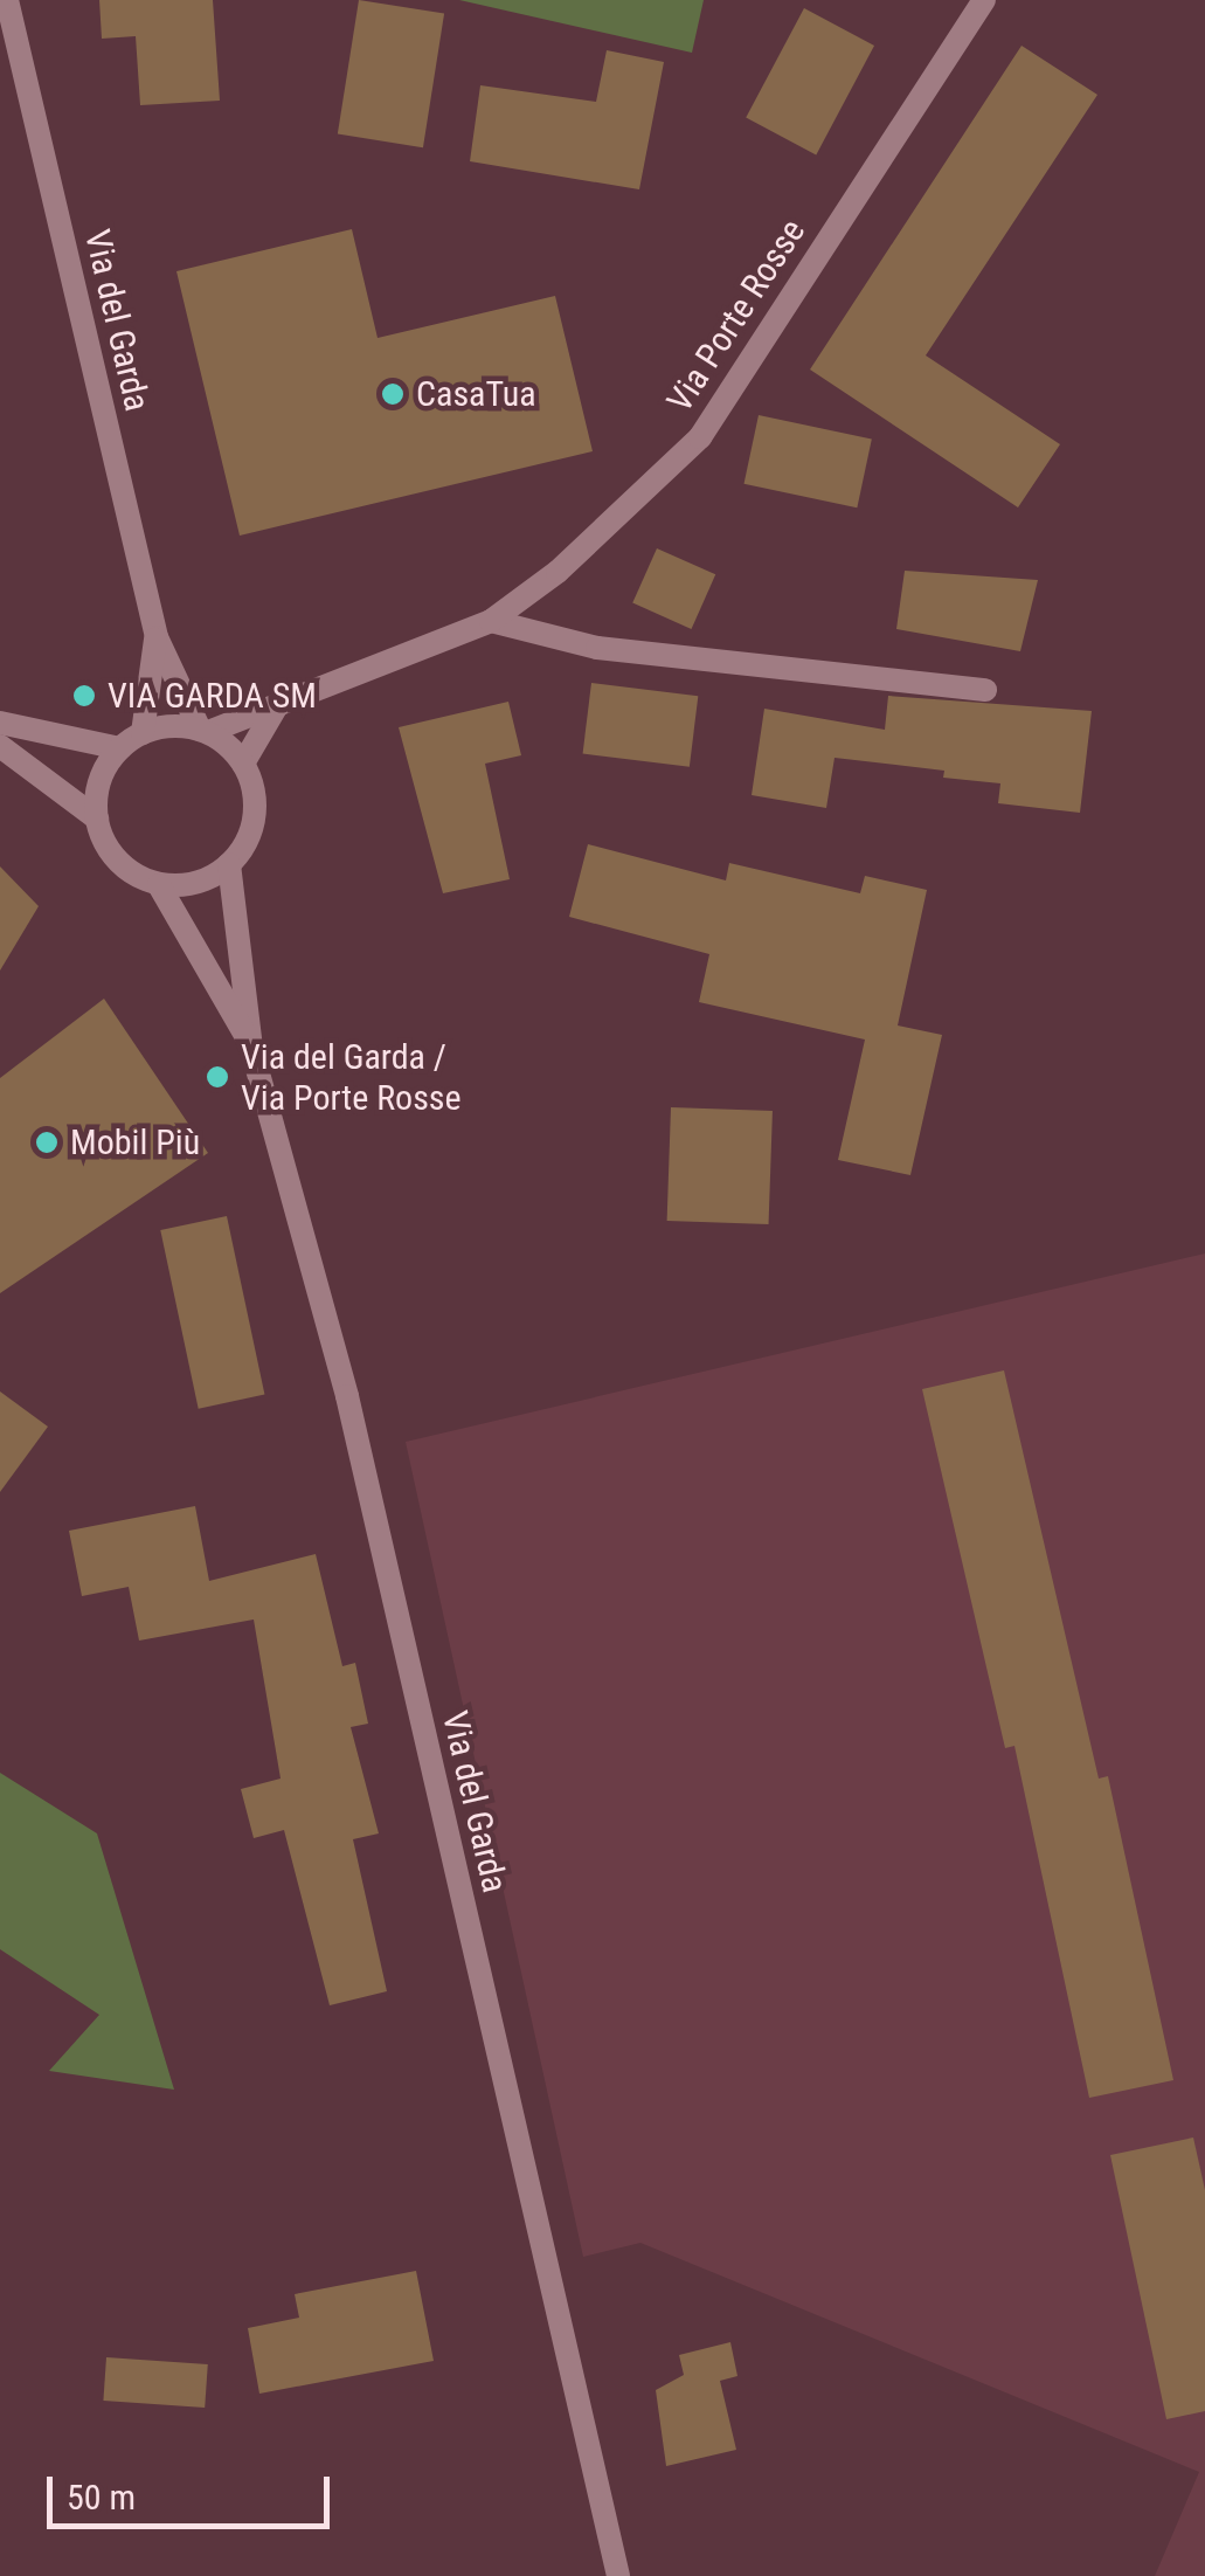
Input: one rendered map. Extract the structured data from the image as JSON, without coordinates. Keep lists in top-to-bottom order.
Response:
{
  "streets": {
    "street": ["Via Porte Rosse", "Via del Garda"]
  },
  "crossings": [
    ["Via Porte Rosse", "Via del Garda"]
  ],
  "places": [
    "CasaTua",
    "VIA GARDA SM",
    "Via del Garda / Via Porte Rosse",
    "Mobil Più"
  ],
  "scale_bar": "50 m"
}
